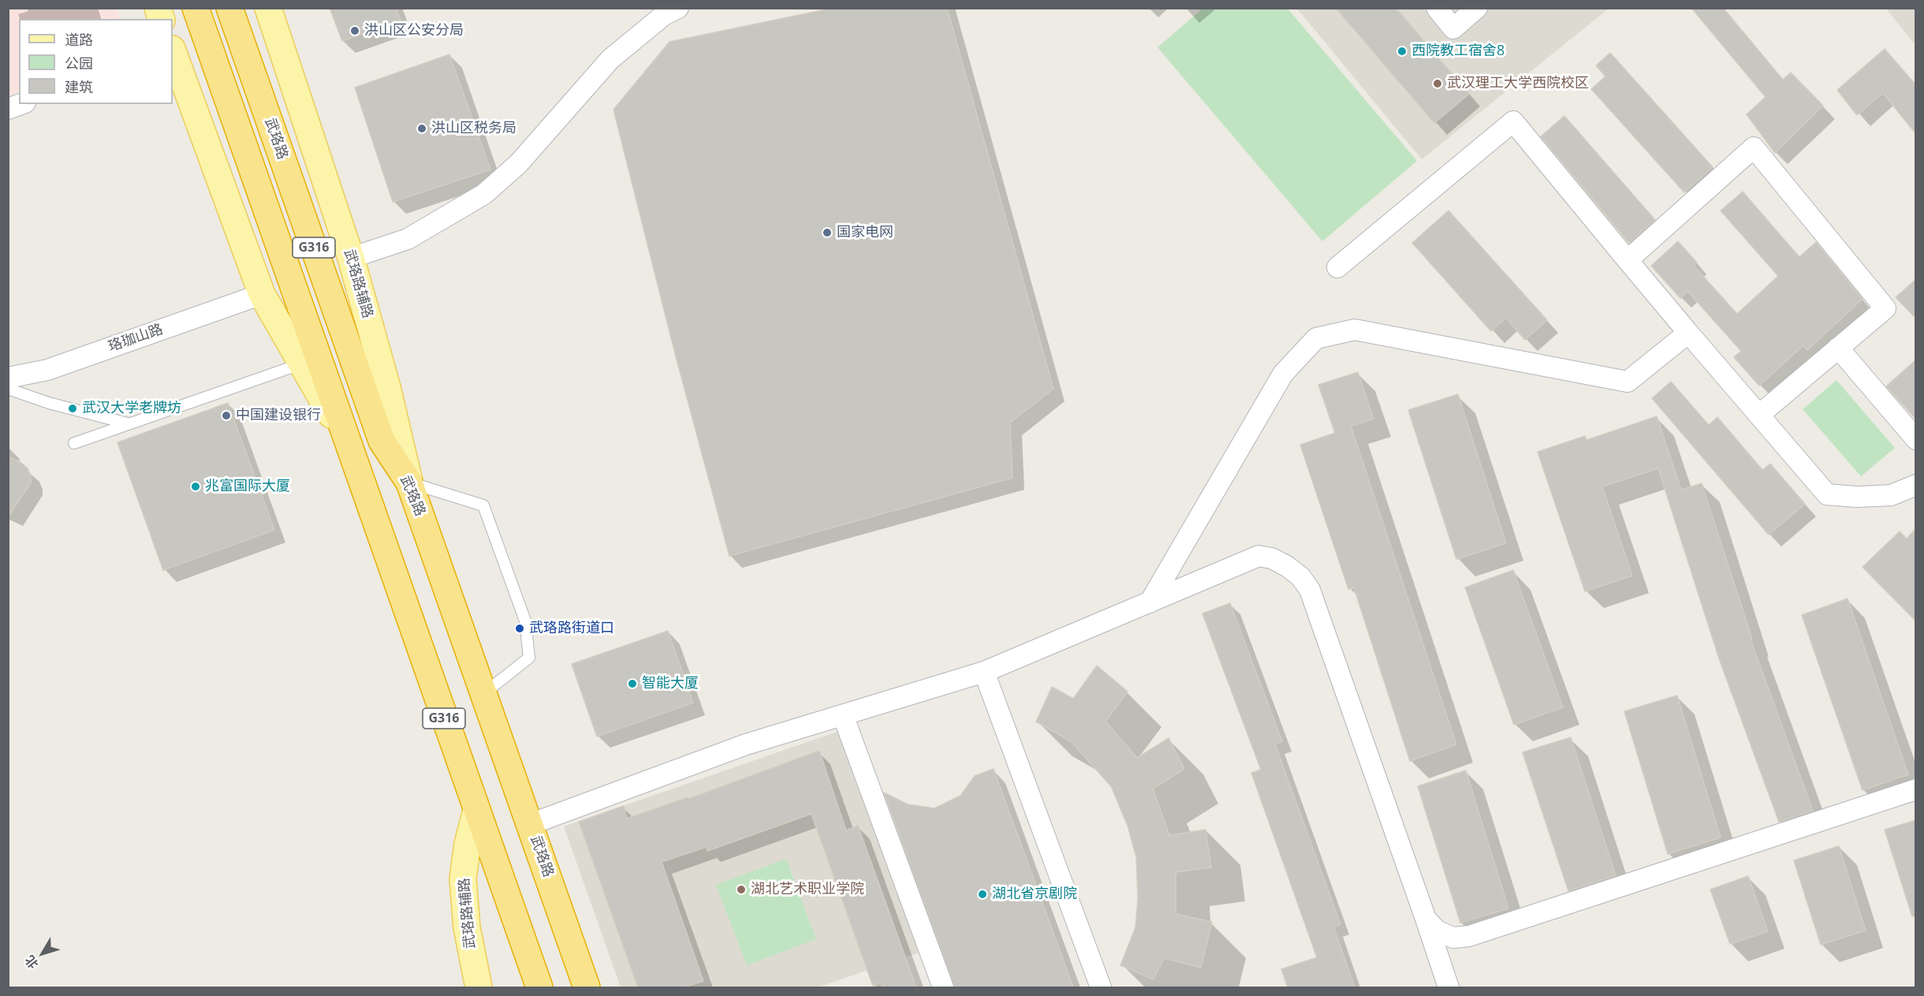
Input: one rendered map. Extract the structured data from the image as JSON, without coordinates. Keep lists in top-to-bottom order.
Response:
{
  "streets": {
    "highway": ["武珞路", "G316"],
    "main road": ["武珞路辅路"],
    "street": ["珞珈山路"]
  },
  "crossings": [
    ["武珞路", "武珞路辅路"],
    ["G316", "武珞路辅路"]
  ],
  "places": [
    "洪山区公安分局",
    "西院教工宿舍8",
    "武汉理工大学西院校区",
    "洪山区税务局",
    "国家电网",
    "武汉大学老牌坊",
    "中国建设银行",
    "兆富国际大厦",
    "武珞路街道口",
    "智能大厦",
    "湖北艺术职业学院",
    "湖北省京剧院"
  ],
  "legend": ["道路", "公园", "建筑"],
  "north": "bottom left"
}
